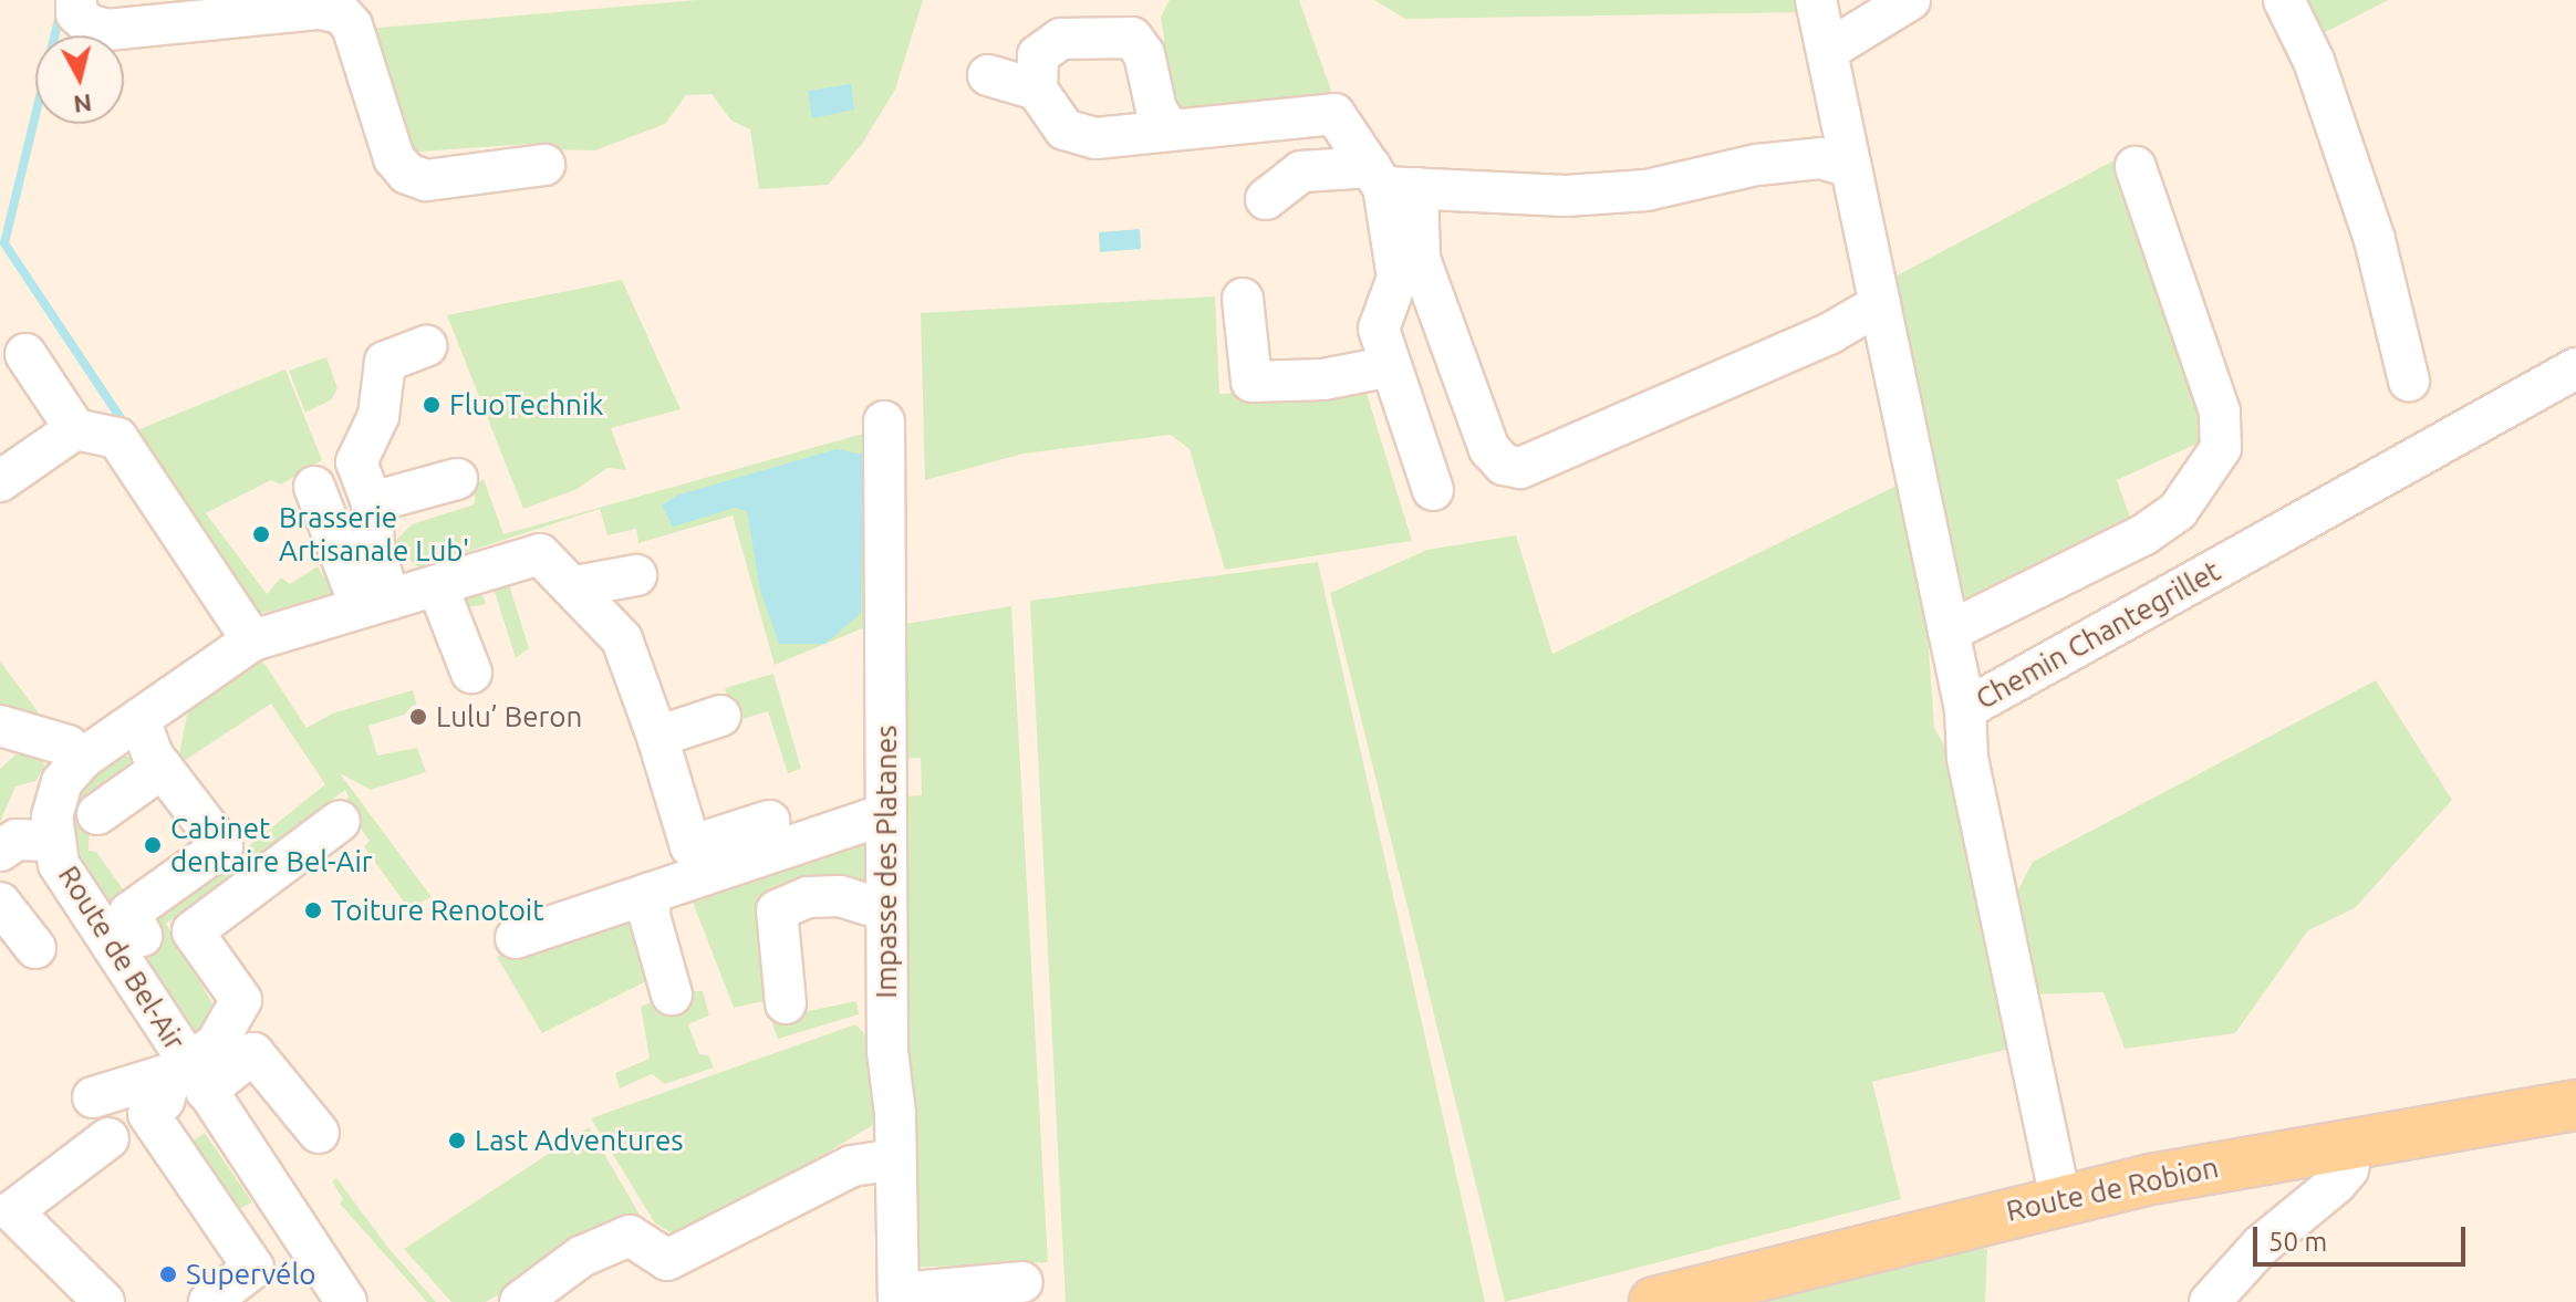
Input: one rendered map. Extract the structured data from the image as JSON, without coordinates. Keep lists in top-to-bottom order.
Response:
{
  "streets": {
    "main road": ["Route de Robion"],
    "street": ["Chemin Chantegrillet", "Impasse des Platanes", "Route de Bel-Air"]
  },
  "crossings": [
    ["Chemin Chantegrillet", "Route de Robion"]
  ],
  "places": [
    "FluoTechnik",
    "Brasserie Artisanale Lub'",
    "Lulu’ Beron",
    "Cabinet dentaire Bel-Air",
    "Toiture Renotoit",
    "Last Adventures",
    "Supervélo"
  ],
  "scale_bar": "50 m",
  "north": "bottom"
}
